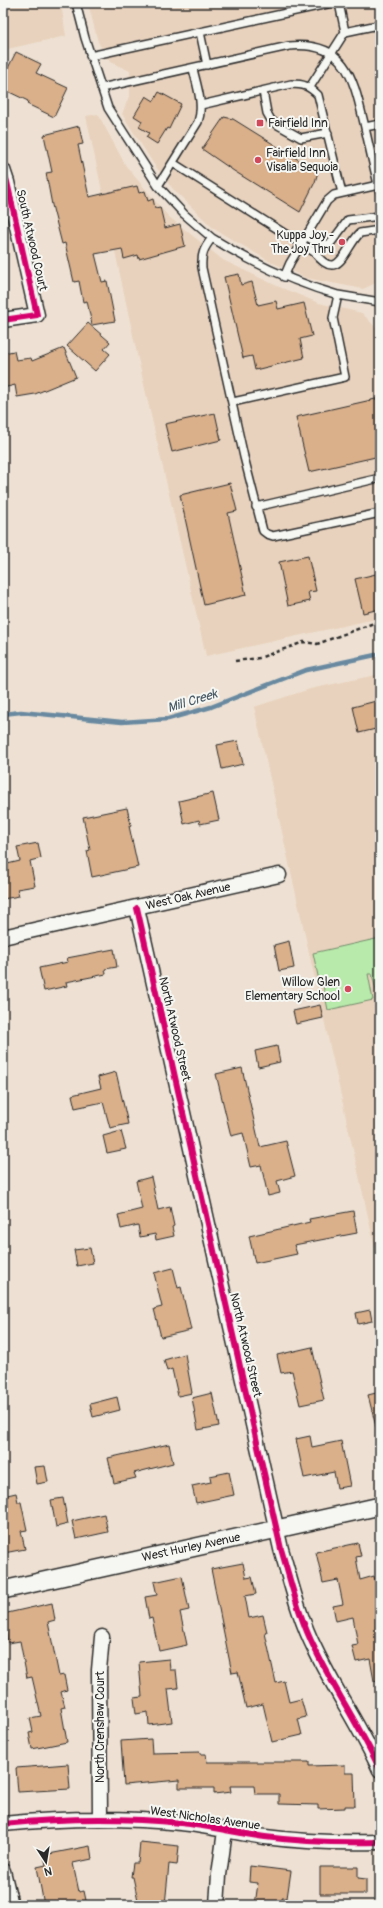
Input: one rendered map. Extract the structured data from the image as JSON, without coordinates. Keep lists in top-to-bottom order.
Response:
{
  "streets": {
    "street": [
      "South Atwood Court",
      "West Oak Avenue",
      "North Atwood Street",
      "West Hurley Avenue",
      "North Crenshaw Court",
      "West Nicholas Avenue"
    ]
  },
  "crossings": [
    ["West Oak Avenue", "North Atwood Street"],
    ["North Atwood Street", "West Hurley Avenue"],
    ["North Crenshaw Court", "West Nicholas Avenue"]
  ],
  "water": ["Mill Creek"],
  "places": {
    "transit": ["Fairfield Inn"],
    "other": ["Fairfield Inn Visalia Sequoia", "Kuppa Joy - The Joy Thru", "Willow Glen Elementary School"]
  },
  "north": "bottom"
}
